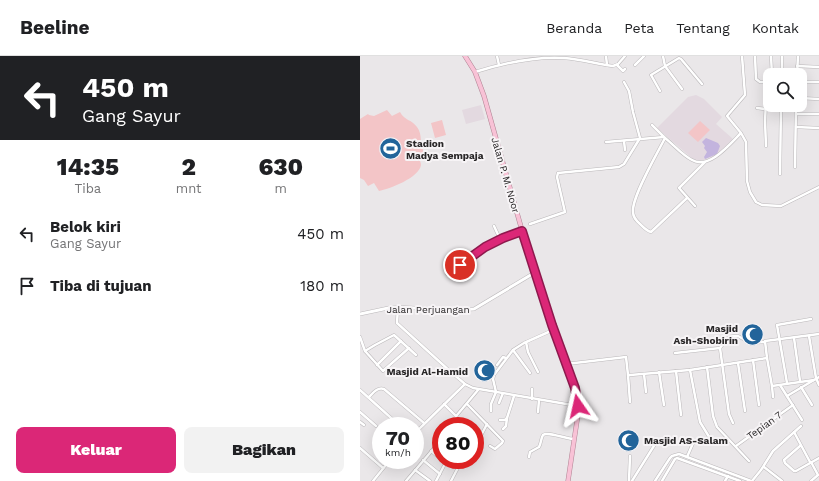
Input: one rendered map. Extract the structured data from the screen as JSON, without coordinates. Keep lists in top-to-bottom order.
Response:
{
  "streets": {
    "highway": ["Jalan P. M. Noor"],
    "street": ["Jalan Perjuangan", "Tepian 7"]
  },
  "crossings": [
    ["Jalan P. M. Noor", "Jalan Perjuangan"]
  ],
  "places": {
    "sports": ["Stadion Madya Sempaja"],
    "mosque": ["Masjid Ash-Shobirin", "Masjid Al-Hamid", "Masjid AS-Salam"]
  },
  "page": {
    "header": "Beeline",
    "nav": [
      "Beranda",
      "Peta",
      "Tentang",
      "Kontak"
    ],
    "turn": ["450 m", "Gang Sayur"],
    "eta": [
      "14:35",
      "Tiba",
      "2",
      "mnt",
      "630",
      "m"
    ],
    "list": [
      {
        "name": "Belok kiri",
        "note": "Gang Sayur",
        "value": "450 m"
      },
      {
        "name": "Tiba di tujuan",
        "value": "180 m"
      }
    ],
    "speed": "70 km/h",
    "limit": "80",
    "buttons": ["Keluar", "Bagikan"]
  }
}
